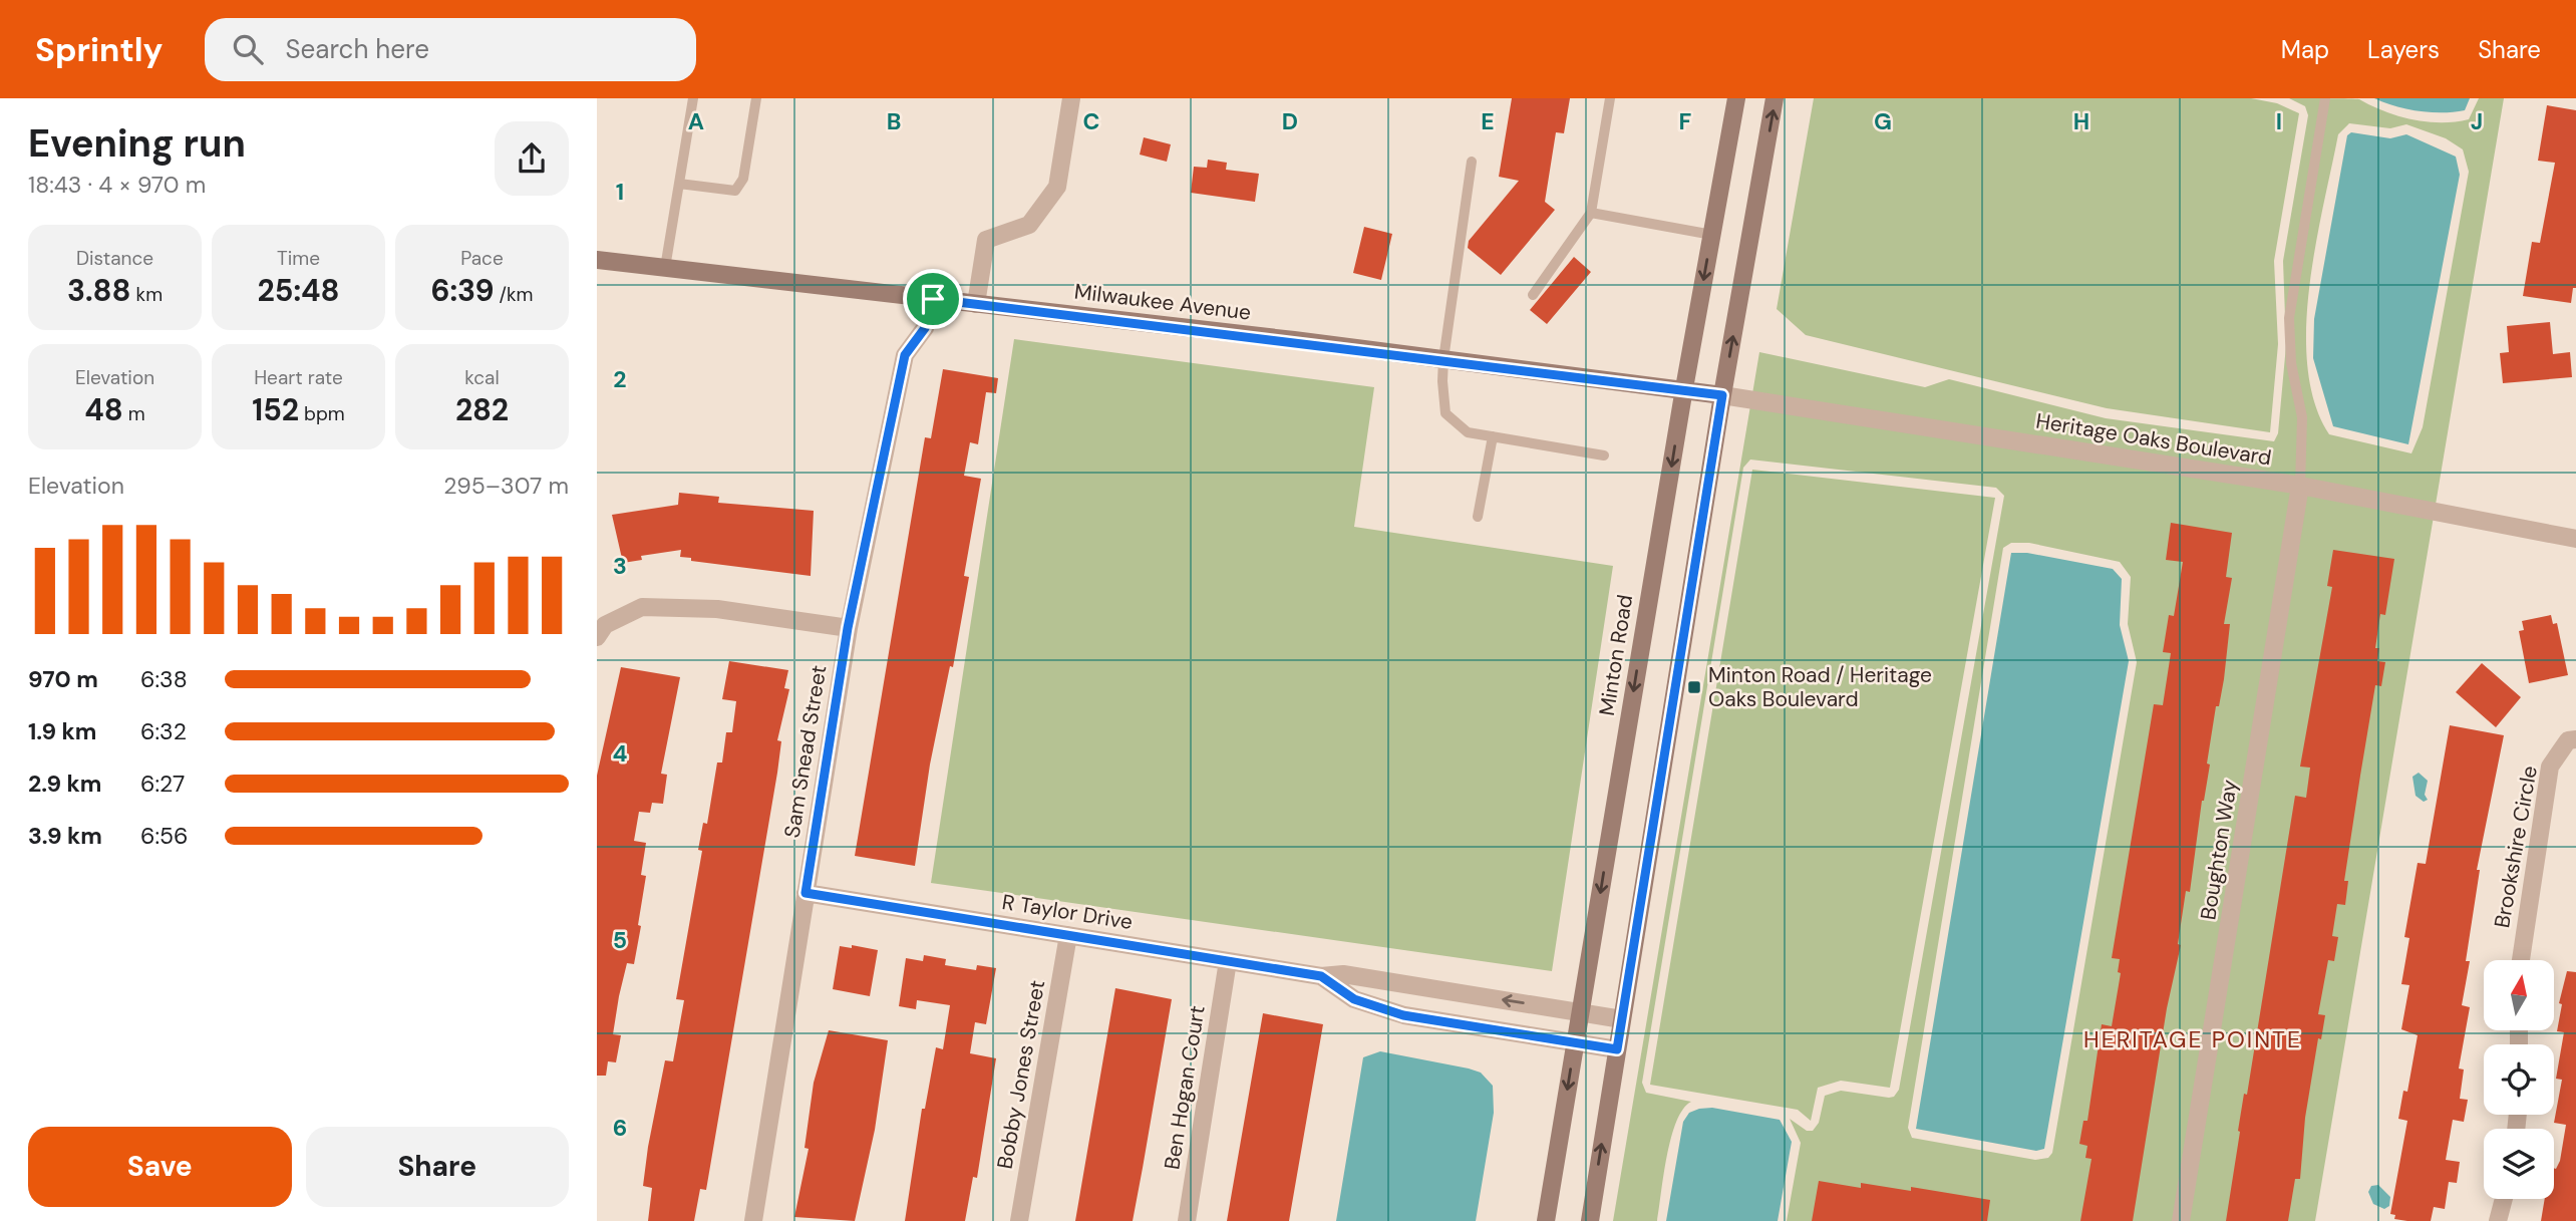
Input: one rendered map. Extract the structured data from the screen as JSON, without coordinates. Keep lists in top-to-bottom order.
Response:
{
  "streets": {
    "main road": ["Milwaukee Avenue", "Minton Road"],
    "street": [
      "Heritage Oaks Boulevard",
      "Sam Snead Street",
      "Brookshire Circle",
      "Boughton Way",
      "R Taylor Drive",
      "Bobby Jones Street",
      "Ben Hogan Court"
    ]
  },
  "crossings": [
    ["Milwaukee Avenue", "Heritage Oaks Boulevard"],
    ["Milwaukee Avenue", "Minton Road"],
    ["Milwaukee Avenue", "Sam Snead Street"],
    ["Heritage Oaks Boulevard", "Boughton Way"],
    ["Minton Road", "R Taylor Drive"],
    ["Sam Snead Street", "R Taylor Drive"],
    ["R Taylor Drive", "Bobby Jones Street"],
    ["R Taylor Drive", "Ben Hogan Court"]
  ],
  "districts": ["HERITAGE POINTE"],
  "places": {
    "transit": ["Minton Road / Heritage Oaks Boulevard"]
  },
  "north": "top",
  "page": {
    "header": "Sprintly",
    "search": "Search here",
    "nav": ["Map", "Layers", "Share"],
    "heading": ["Evening run", "18:43 · 4 × 970 m"],
    "stats": [
      ["Distance", "3.88 km"],
      ["Time", "25:48"],
      ["Pace", "6:39 /km"],
      ["Elevation", "48 m"],
      ["Heart rate", "152 bpm"],
      ["kcal", "282"]
    ],
    "chart": ["Elevation", "295–307 m"],
    "list": [
      {
        "name": "970 m",
        "note": "6:38"
      },
      {
        "name": "1.9 km",
        "note": "6:32"
      },
      {
        "name": "2.9 km",
        "note": "6:27"
      },
      {
        "name": "3.9 km",
        "note": "6:56"
      }
    ],
    "buttons": ["Save", "Share"]
  },
  "grid": {
    "columns": [
      "A",
      "B",
      "C",
      "D",
      "E",
      "F",
      "G",
      "H",
      "I",
      "J"
    ],
    "rows": [
      "1",
      "2",
      "3",
      "4",
      "5",
      "6"
    ]
  }
}
